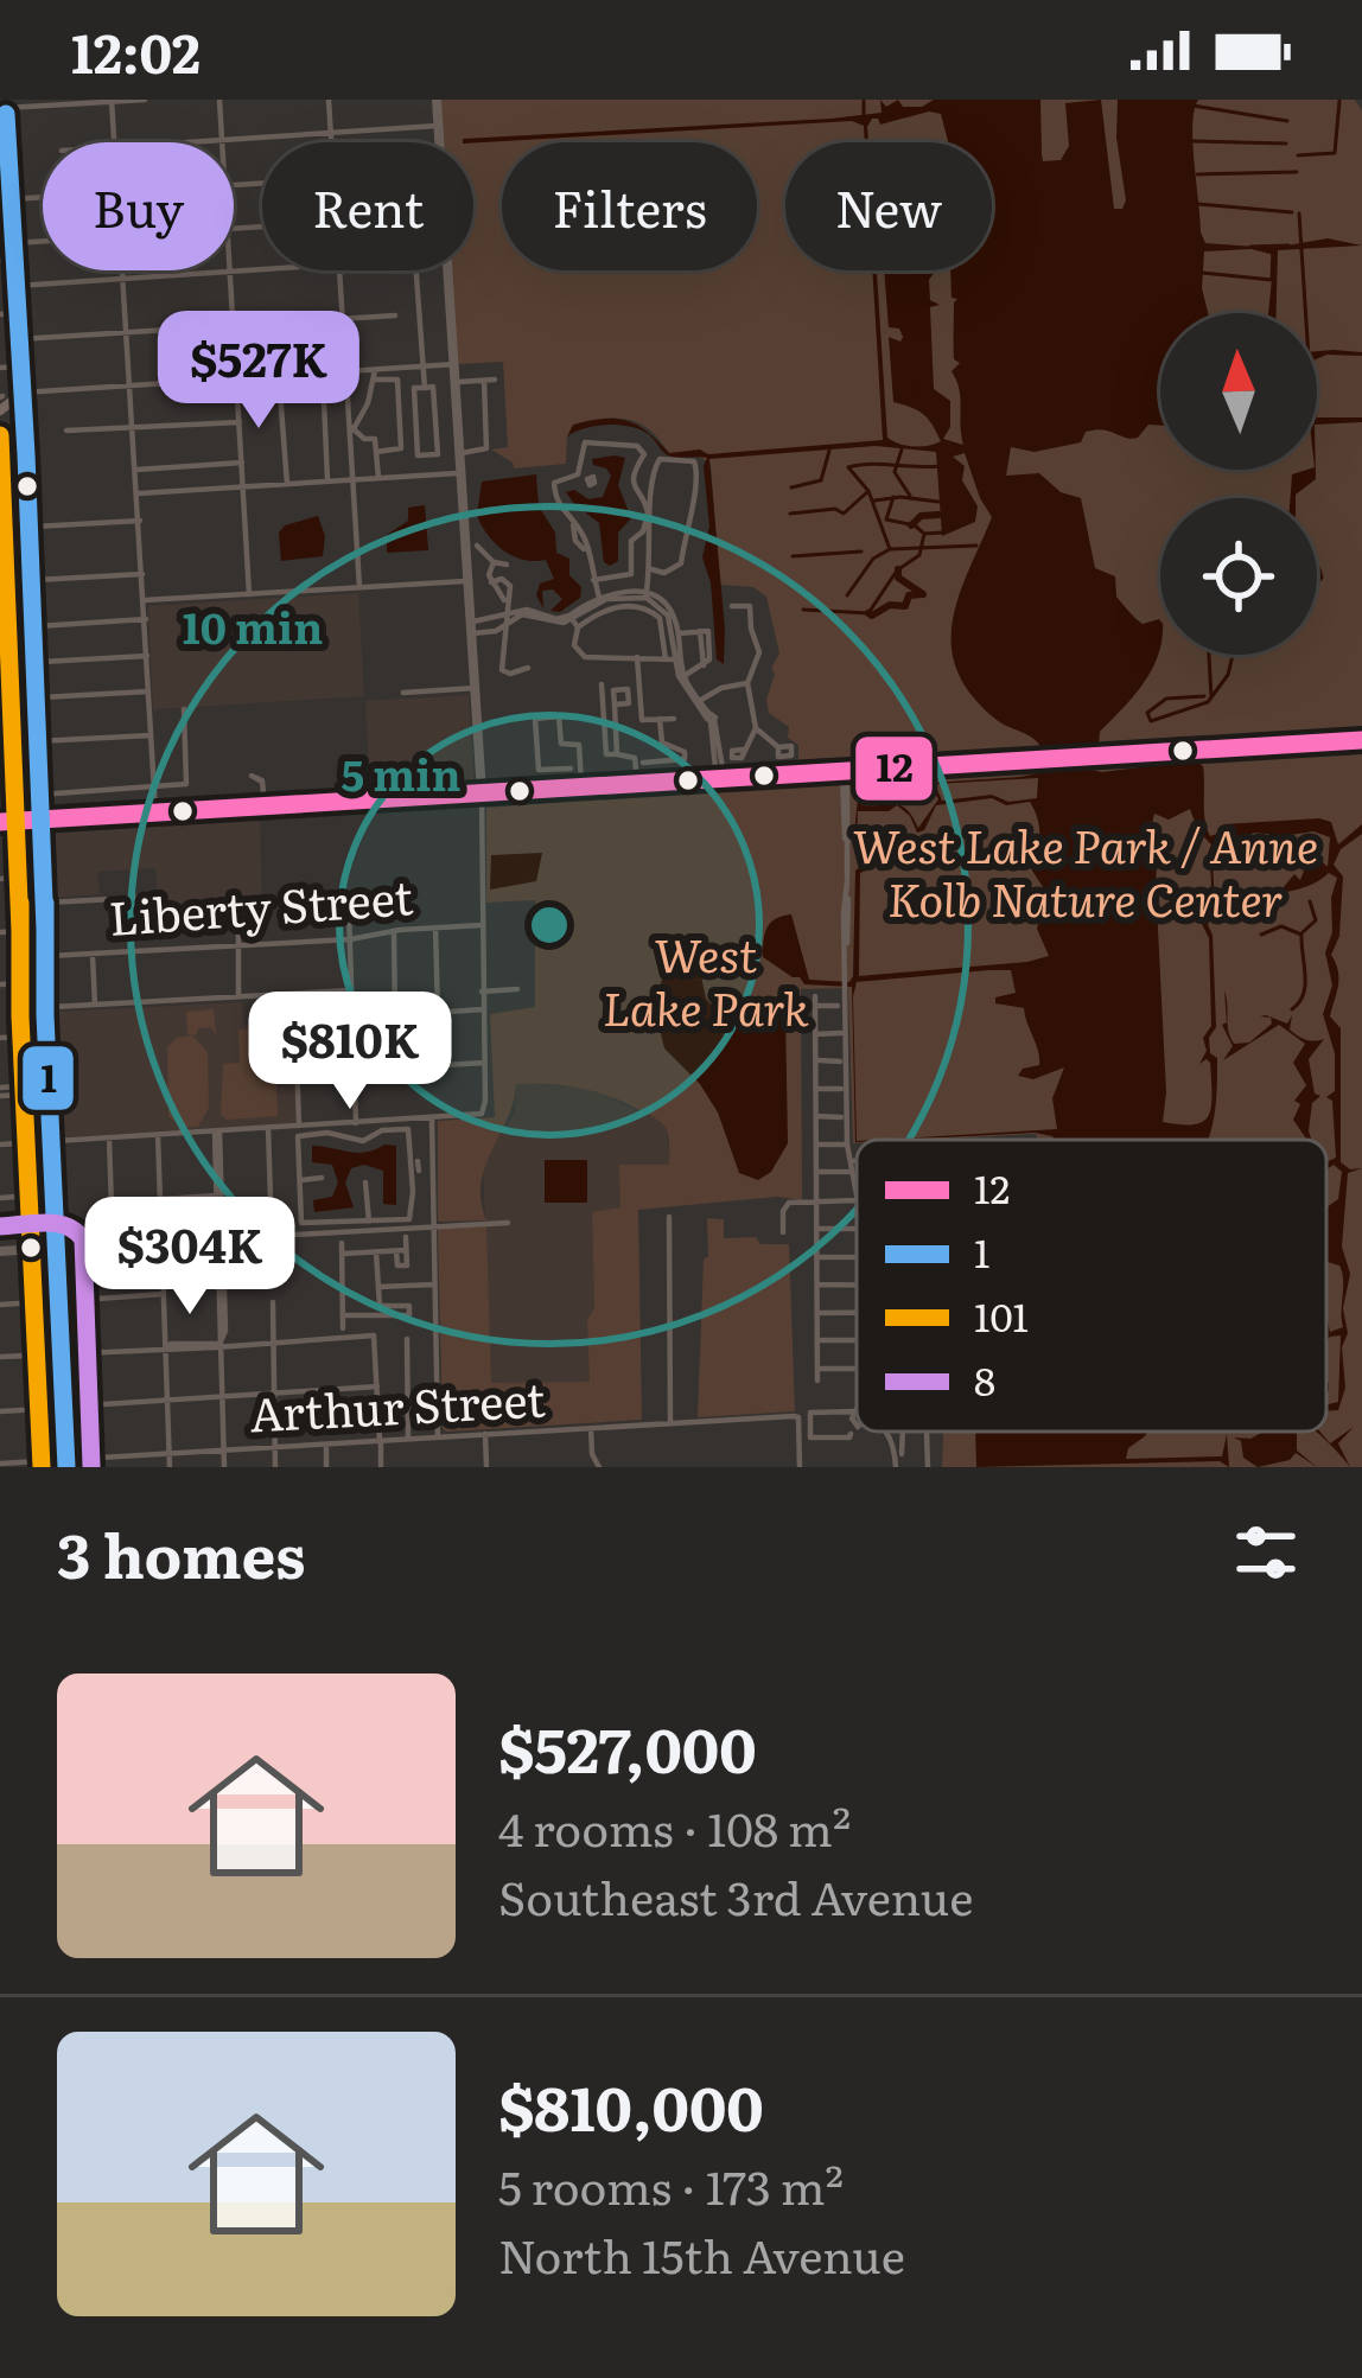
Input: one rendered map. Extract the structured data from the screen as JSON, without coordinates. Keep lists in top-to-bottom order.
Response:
{
  "streets": {
    "street": ["Liberty Street", "Arthur Street"]
  },
  "parks": ["West Lake Park / Anne Kolb Nature Center", "West Lake Park"],
  "lines": [
    "transit line 1",
    "transit line 101",
    "transit line 12",
    "transit line 8"
  ],
  "legend": [
    "12",
    "1",
    "101",
    "8"
  ],
  "north": "top",
  "page": {
    "status": "12:02",
    "chip": [
      "Buy",
      "Rent",
      "Filters",
      "New"
    ],
    "price": ["$527K", "$810K", "$304K"],
    "heading": "3 homes",
    "list": [
      {
        "name": "$527,000",
        "note": "4 rooms · 108 m² · Southeast 3rd Avenue"
      },
      {
        "name": "$810,000",
        "note": "5 rooms · 173 m² · North 15th Avenue"
      }
    ]
  },
  "rings": ["10 min", "5 min"]
}
